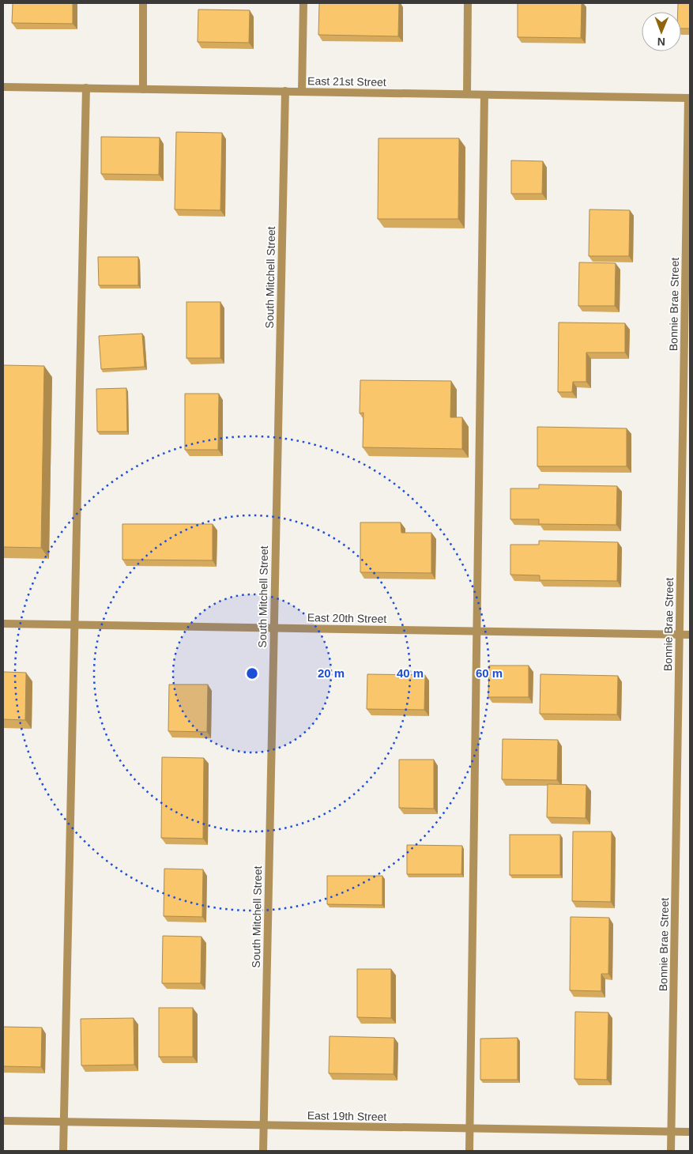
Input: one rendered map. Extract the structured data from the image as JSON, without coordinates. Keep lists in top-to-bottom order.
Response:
{
  "streets": {
    "street": [
      "East 21st Street",
      "South Mitchell Street",
      "Bonnie Brae Street",
      "East 20th Street",
      "East 19th Street"
    ]
  },
  "crossings": [
    ["East 21st Street", "South Mitchell Street"],
    ["East 21st Street", "Bonnie Brae Street"],
    ["South Mitchell Street", "East 20th Street"],
    ["South Mitchell Street", "East 19th Street"],
    ["Bonnie Brae Street", "East 20th Street"],
    ["Bonnie Brae Street", "East 19th Street"]
  ],
  "north": "bottom",
  "rings": ["20 m", "40 m", "60 m"]
}
